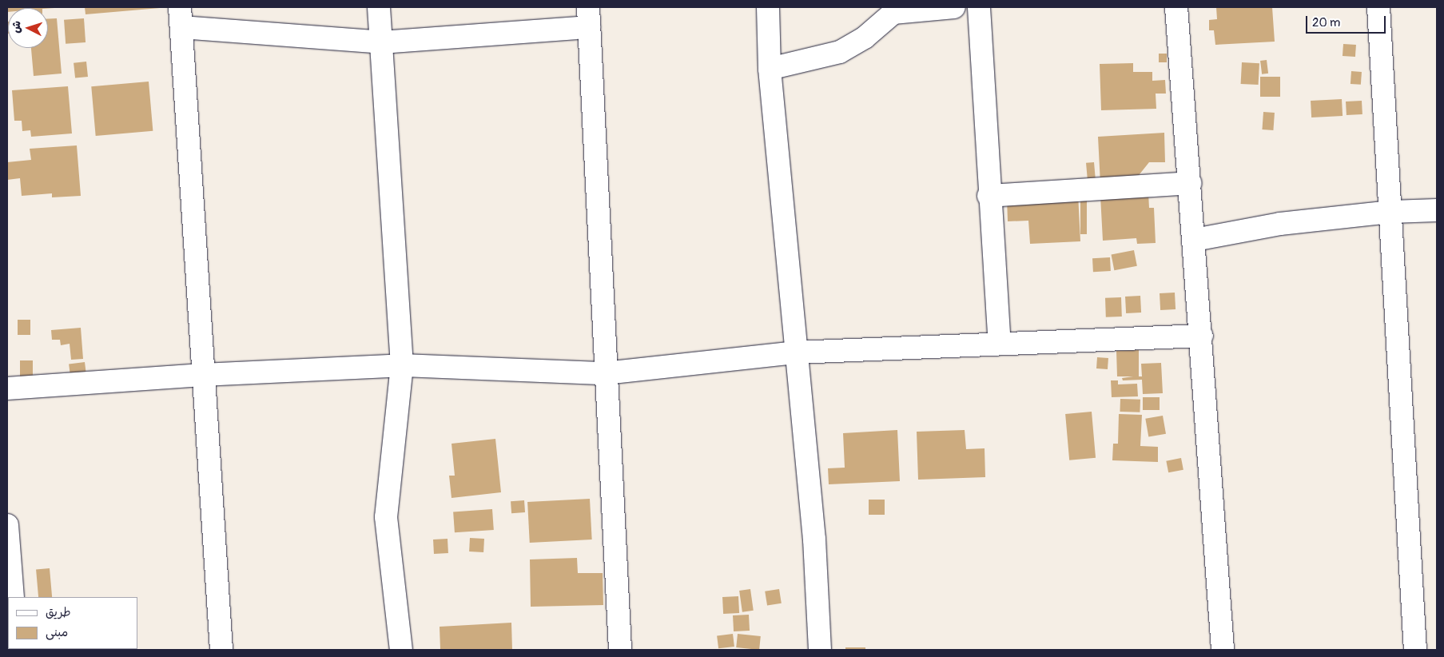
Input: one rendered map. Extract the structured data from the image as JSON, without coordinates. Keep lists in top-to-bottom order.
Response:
{
  "legend": ["طريق", "مبنى"],
  "scale_bar": "20 m",
  "north": "left"
}
